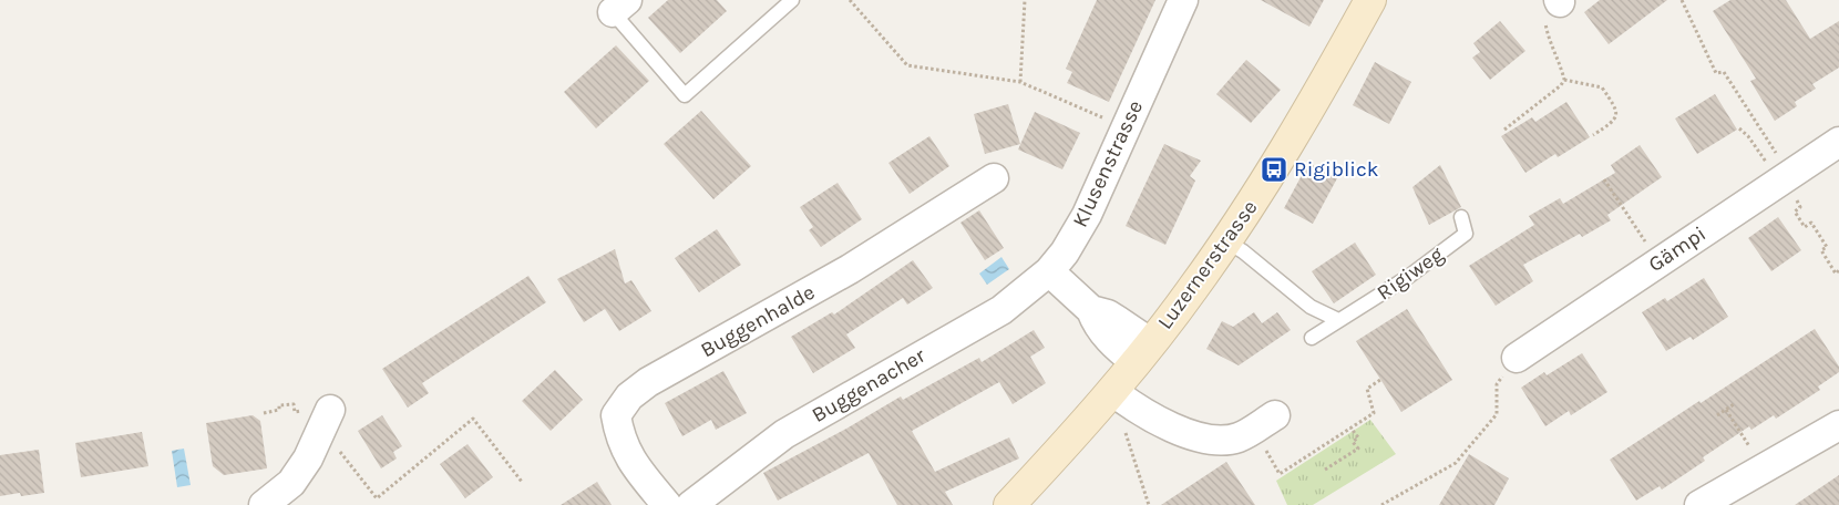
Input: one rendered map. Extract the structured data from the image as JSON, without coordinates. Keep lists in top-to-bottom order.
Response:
{
  "streets": {
    "main road": ["Luzernerstrasse"],
    "street": [
      "Klusenstrasse",
      "Gämpi",
      "Buggenhalde",
      "Buggenacher"
    ],
    "lane": ["Rigiweg"]
  },
  "crossings": [
    ["Klusenstrasse", "Buggenacher"]
  ],
  "places": {
    "bus stop": ["Rigiblick"]
  }
}
